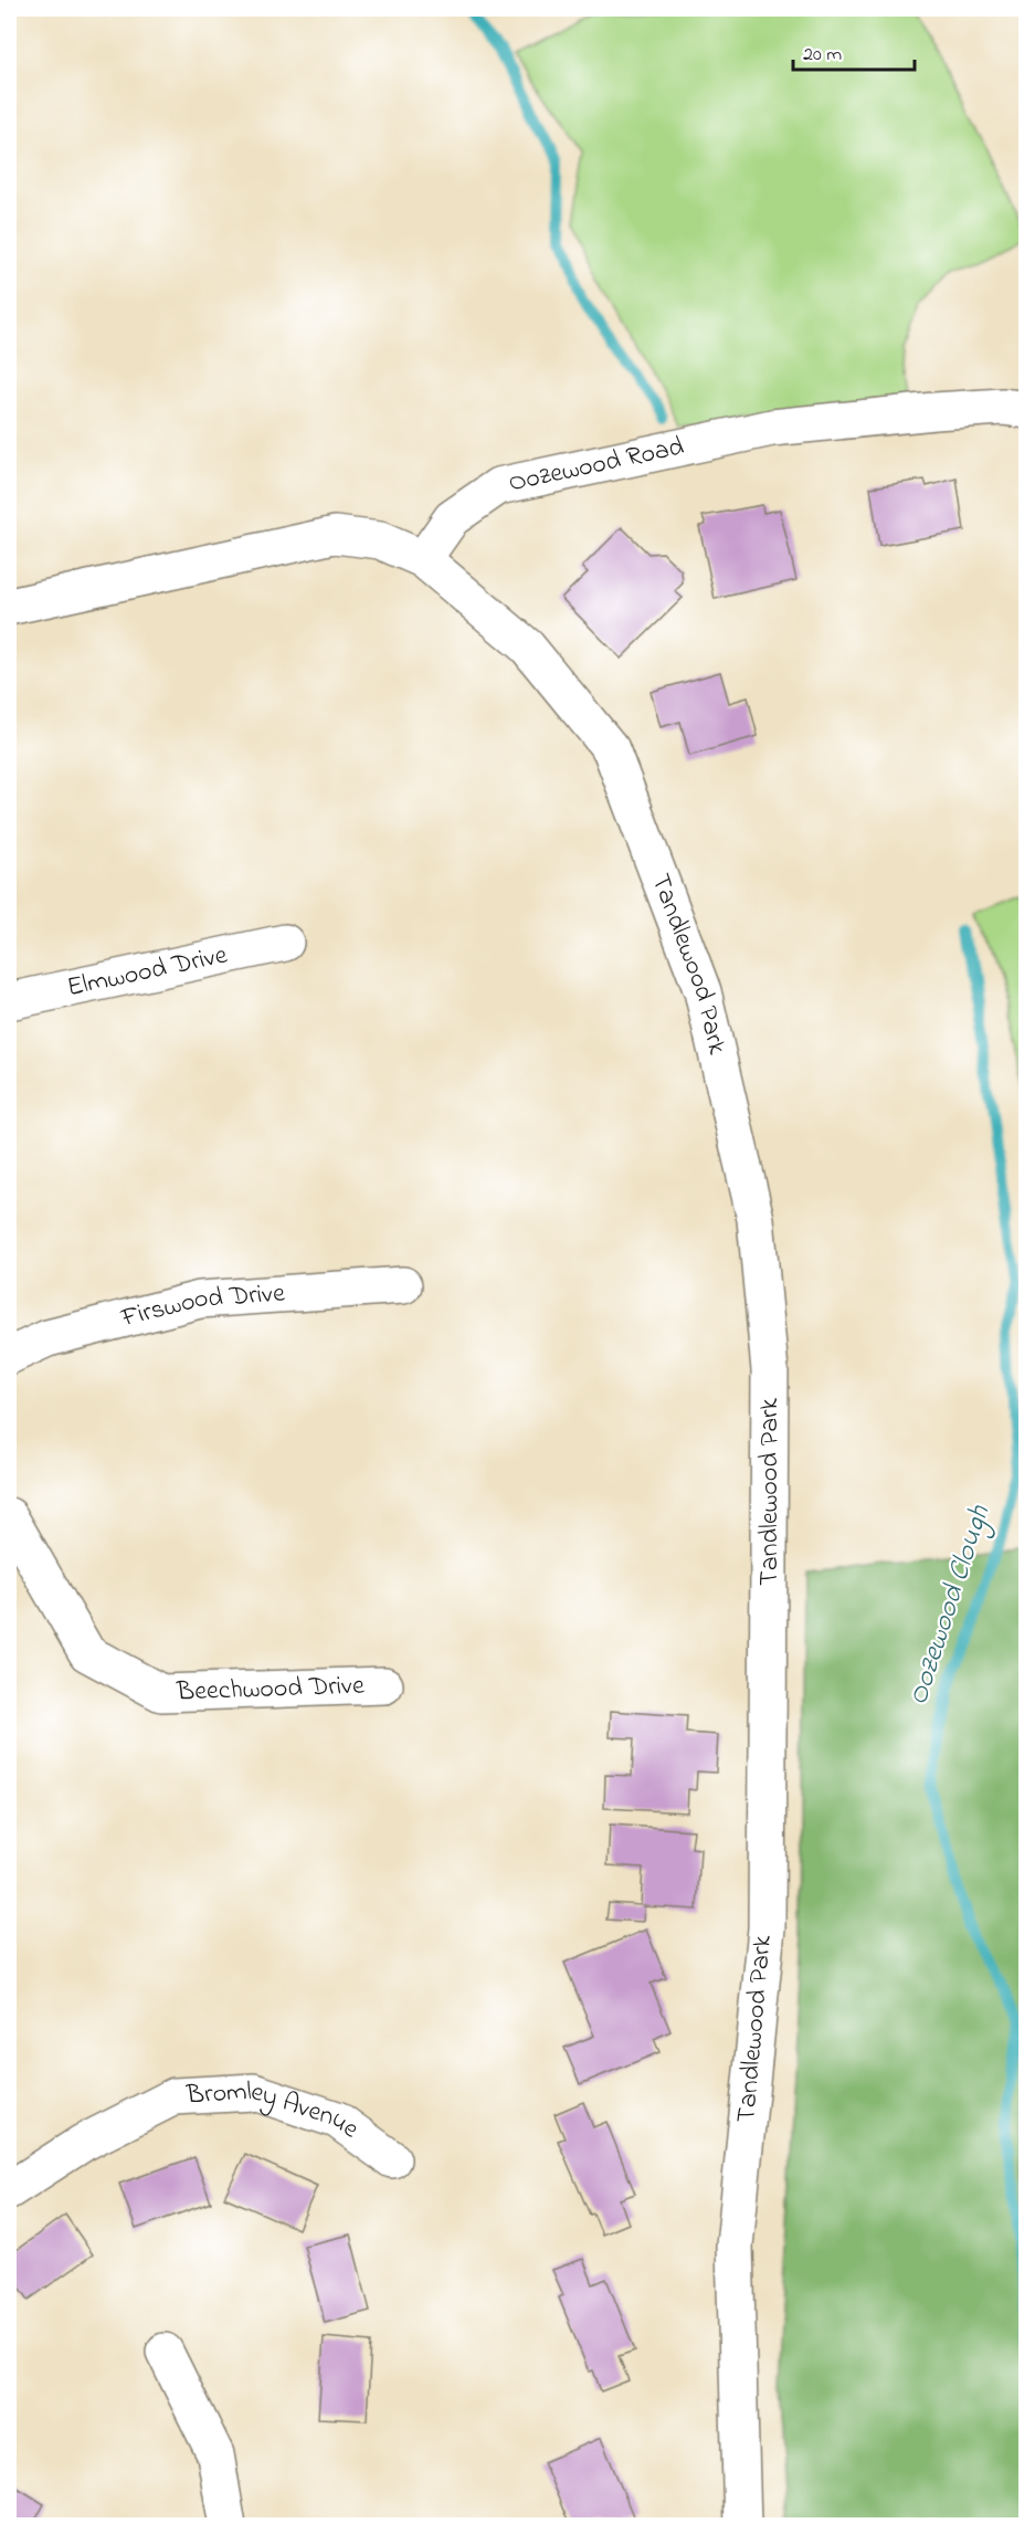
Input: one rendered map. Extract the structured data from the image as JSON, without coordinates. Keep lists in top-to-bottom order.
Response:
{
  "streets": {
    "street": [
      "Oozewood Road",
      "Tandlewood Park",
      "Elmwood Drive",
      "Firswood Drive",
      "Beechwood Drive",
      "Bromley Avenue"
    ]
  },
  "crossings": [
    ["Oozewood Road", "Tandlewood Park"]
  ],
  "water": ["Oozewood Clough"],
  "scale_bar": "20 m"
}
